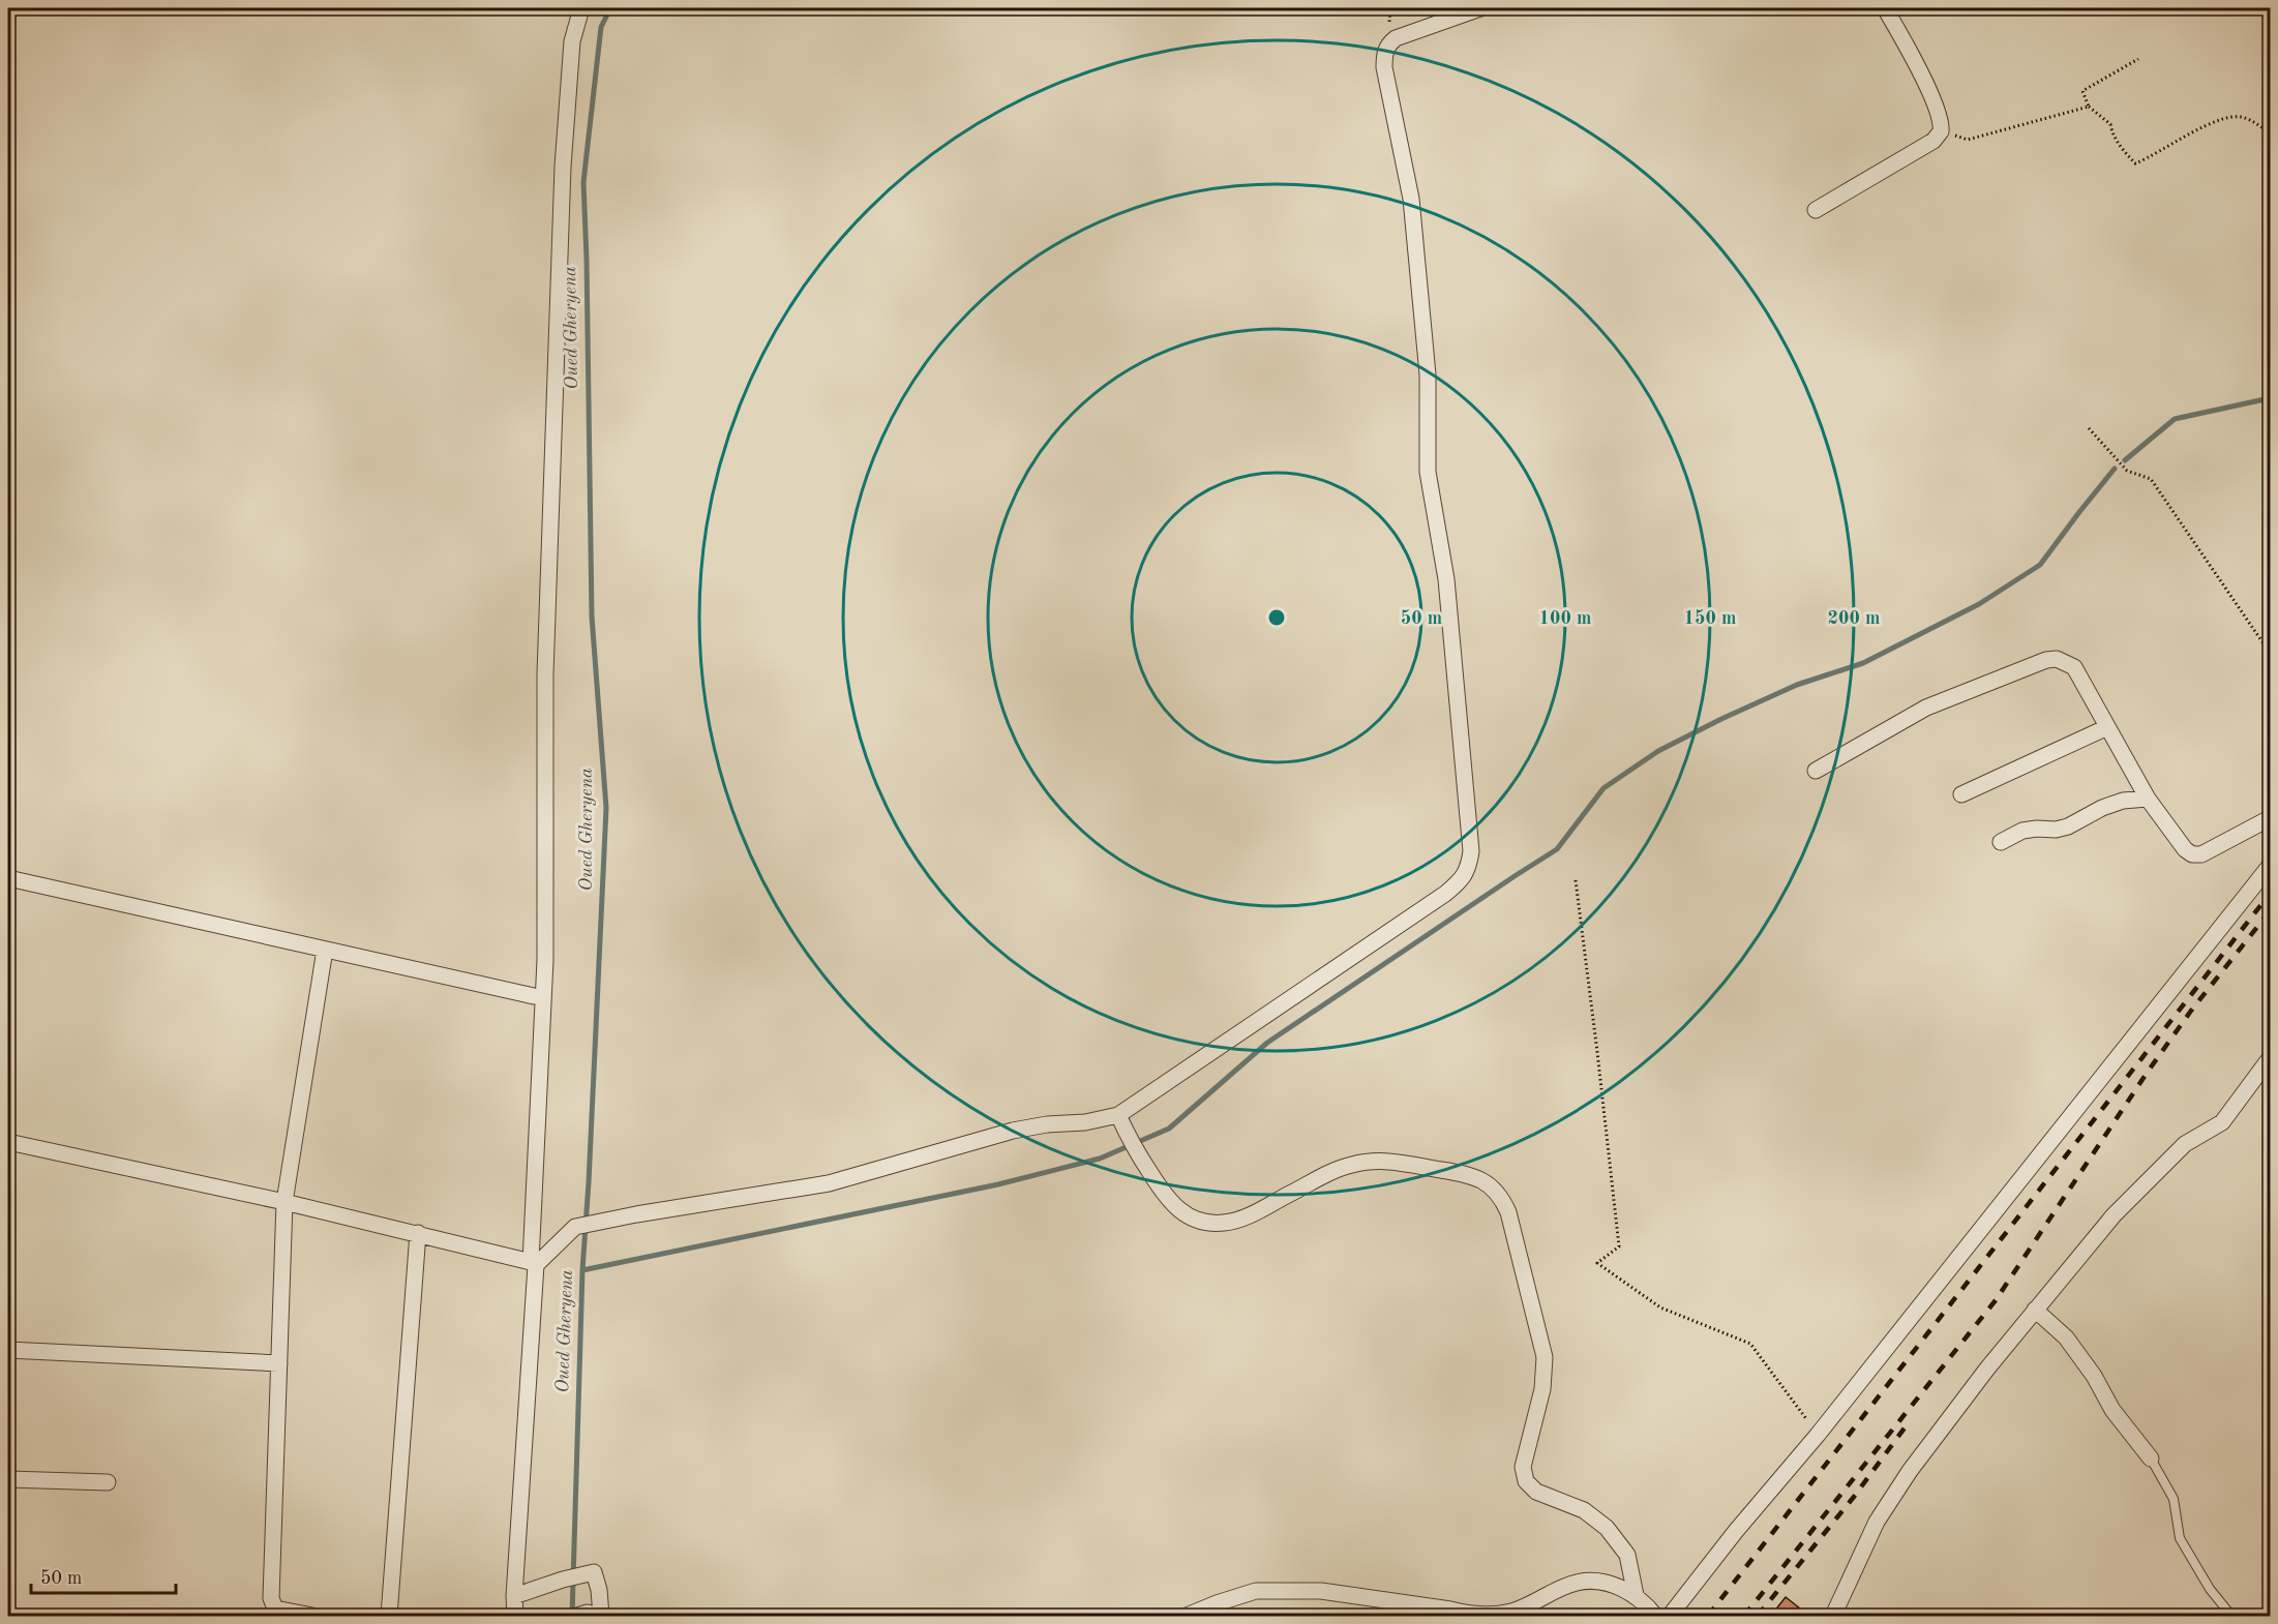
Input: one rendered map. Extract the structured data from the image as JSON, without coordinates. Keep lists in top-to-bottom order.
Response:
{
  "water": ["Oued Gheryena"],
  "scale_bar": "50 m",
  "rings": [
    "50 m",
    "100 m",
    "150 m",
    "200 m"
  ]
}
